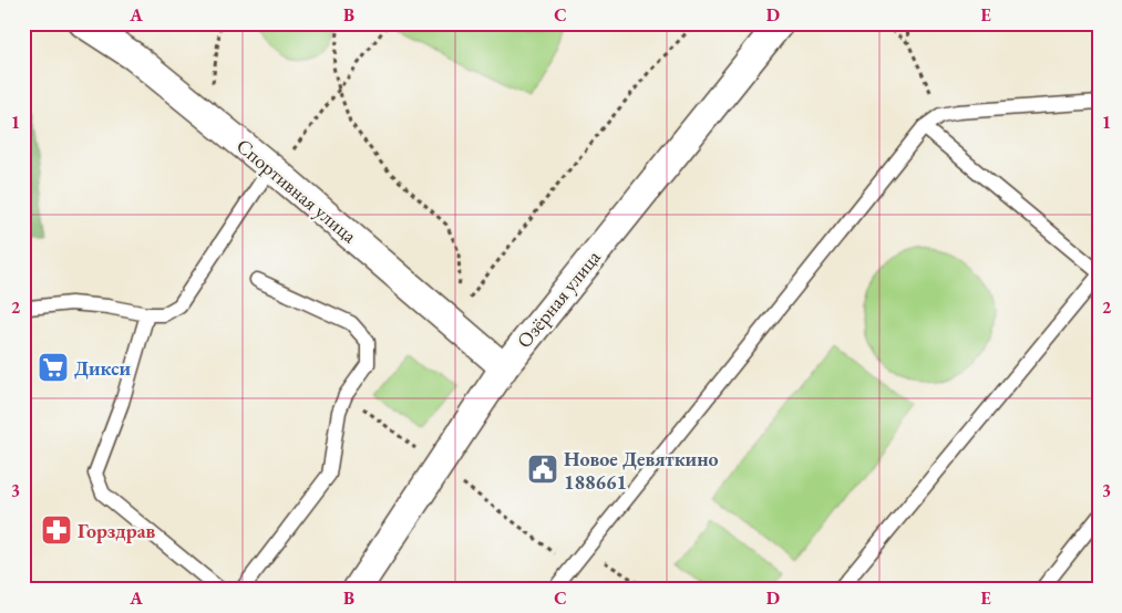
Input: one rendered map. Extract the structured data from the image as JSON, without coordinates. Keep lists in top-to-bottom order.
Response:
{
  "streets": {
    "street": ["Спортивная улица", "Озёрная улица"]
  },
  "crossings": [
    ["Спортивная улица", "Озёрная улица"]
  ],
  "places": {
    "supermarket": ["Дикси"],
    "public building": ["Новое Девяткино 188661"],
    "pharmacy": ["Горздрав"]
  },
  "grid": {
    "columns": [
      "A",
      "B",
      "C",
      "D",
      "E"
    ],
    "rows": ["1", "2", "3"]
  }
}
